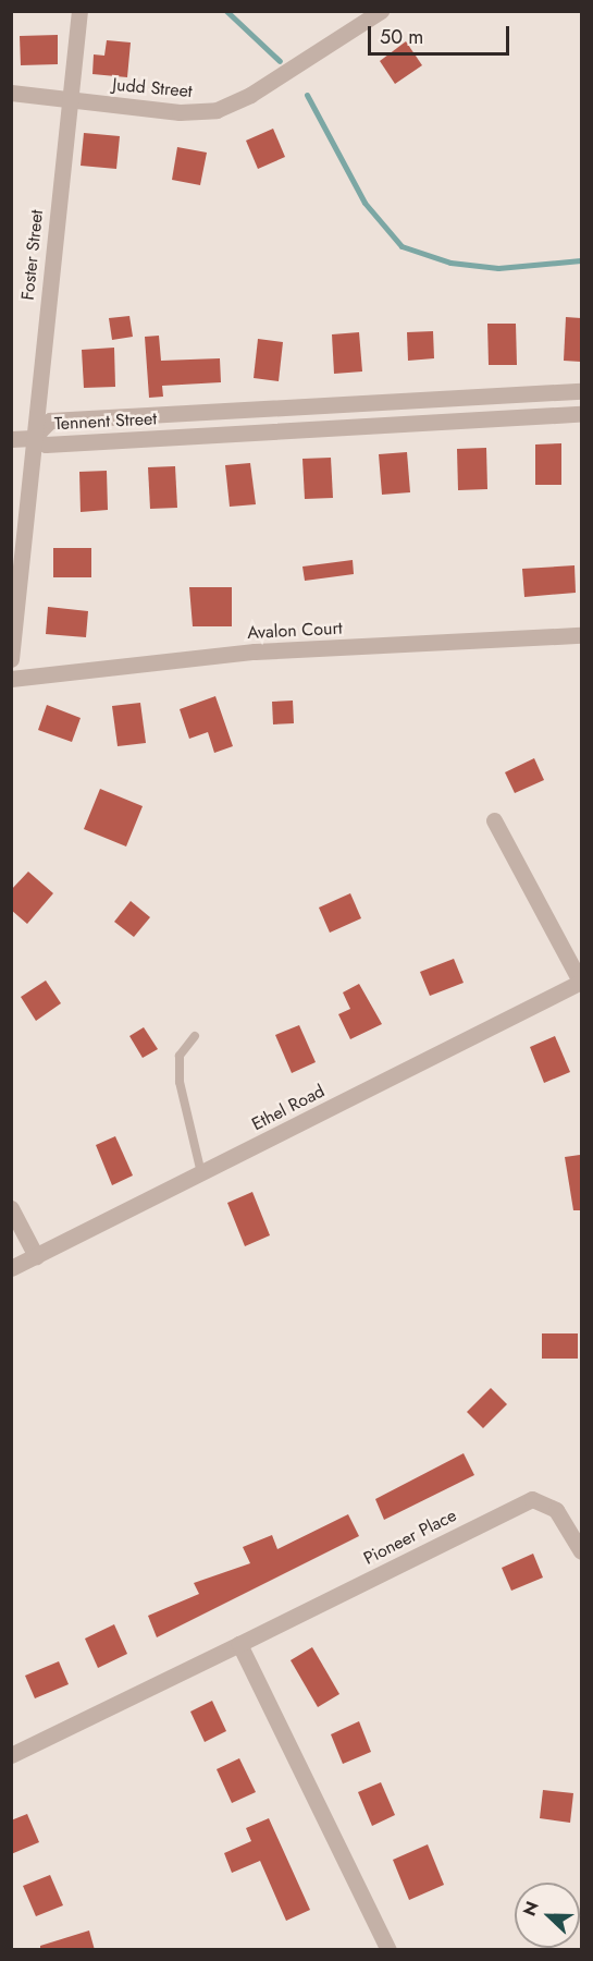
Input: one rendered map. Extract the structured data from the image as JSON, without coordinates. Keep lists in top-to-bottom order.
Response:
{
  "streets": {
    "street": [
      "Judd Street",
      "Foster Street",
      "Tennent Street",
      "Avalon Court",
      "Ethel Road",
      "Pioneer Place"
    ]
  },
  "crossings": [
    ["Judd Street", "Foster Street"],
    ["Foster Street", "Tennent Street"]
  ],
  "scale_bar": "50 m",
  "north": "left"
}
